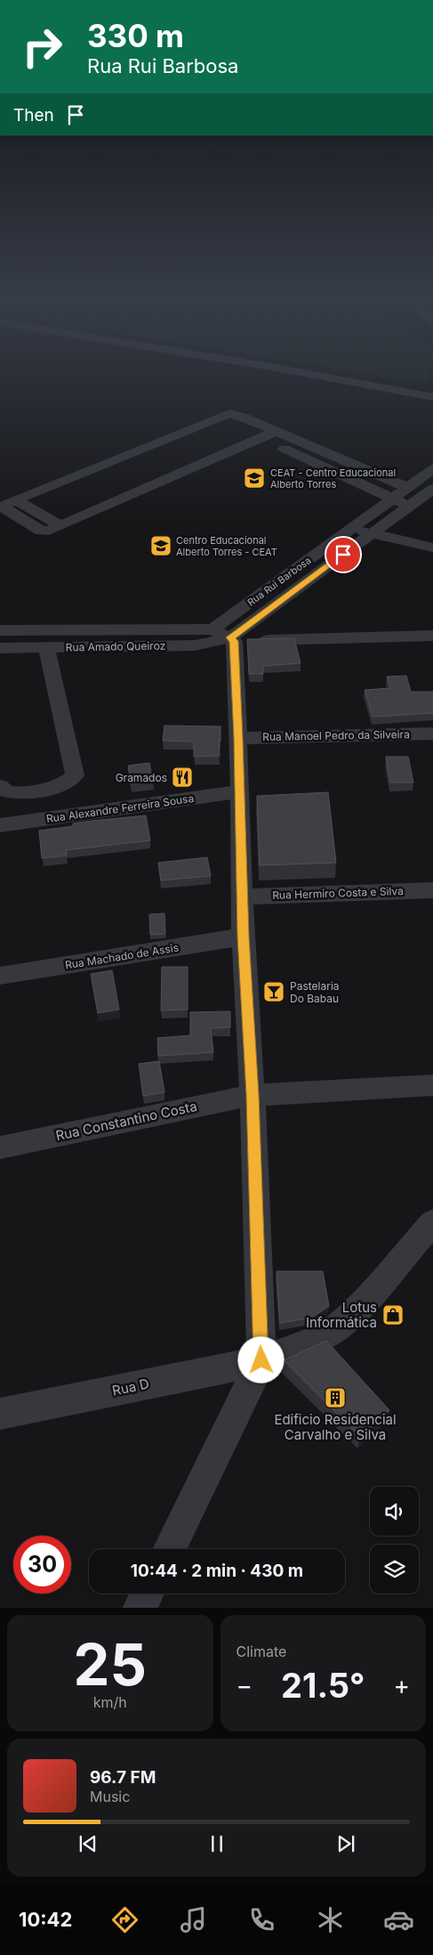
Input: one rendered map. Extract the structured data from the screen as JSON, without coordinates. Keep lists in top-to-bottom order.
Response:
{
  "streets": {
    "street": [
      "Rua Rui Barbosa",
      "Rua Amado Queiroz",
      "Rua Manoel Pedro da Silveira",
      "Rua Alexandre Ferreira Sousa",
      "Rua Hermiro Costa e Silva",
      "Rua Machado de Assis",
      "Rua Constantino Costa",
      "Rua D"
    ]
  },
  "crossings": [
    ["Rua Rui Barbosa", "Rua Amado Queiroz"]
  ],
  "places": {
    "school or university": ["CEAT - Centro Educacional Alberto Torres", "Centro Educacional Alberto Torres - CEAT"],
    "restaurant": ["Gramados"],
    "bar": ["Pastelaria Do Babau"],
    "shop": ["Lotus Informática"],
    "building": ["Edificio Residencial Carvalho e Silva"]
  },
  "page": {
    "turn": ["330 m", "Rua Rui Barbosa"],
    "then": "Then",
    "limit": "30",
    "trip": "10:44 · 2 min · 430 m",
    "tile": [
      ["25", "km/h"],
      "Climate"
    ],
    "heat": ["−", "21.5°", "+"],
    "song": ["96.7 FM", "Music"],
    "tabs": "10:42"
  }
}
